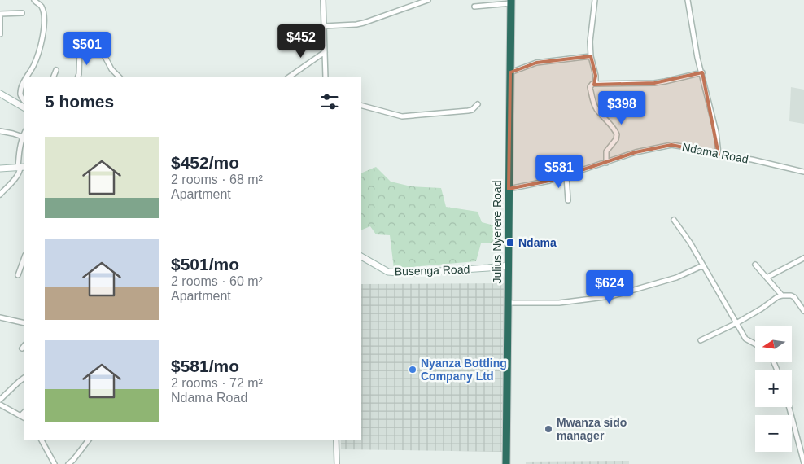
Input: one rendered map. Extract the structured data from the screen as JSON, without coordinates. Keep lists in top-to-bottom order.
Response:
{
  "streets": {
    "highway": ["Julius Nyerere Road"],
    "street": ["Ndama Road", "Busenga Road"]
  },
  "crossings": [
    ["Ndama Road", "Julius Nyerere Road"],
    ["Julius Nyerere Road", "Busenga Road"]
  ],
  "places": {
    "transit": ["Ndama"],
    "other": ["Nyanza Bottling Company Ltd", "Mwanza sido manager"]
  },
  "north": "left",
  "page": {
    "price": [
      "$452",
      "$501",
      "$398",
      "$581",
      "$624"
    ],
    "heading": "5 homes",
    "list": [
      {
        "name": "$452/mo",
        "note": "2 rooms · 68 m² · Apartment"
      },
      {
        "name": "$501/mo",
        "note": "2 rooms · 60 m² · Apartment"
      },
      {
        "name": "$581/mo",
        "note": "2 rooms · 72 m² · Ndama Road"
      }
    ],
    "map_buttons": ["+", "−"]
  }
}
